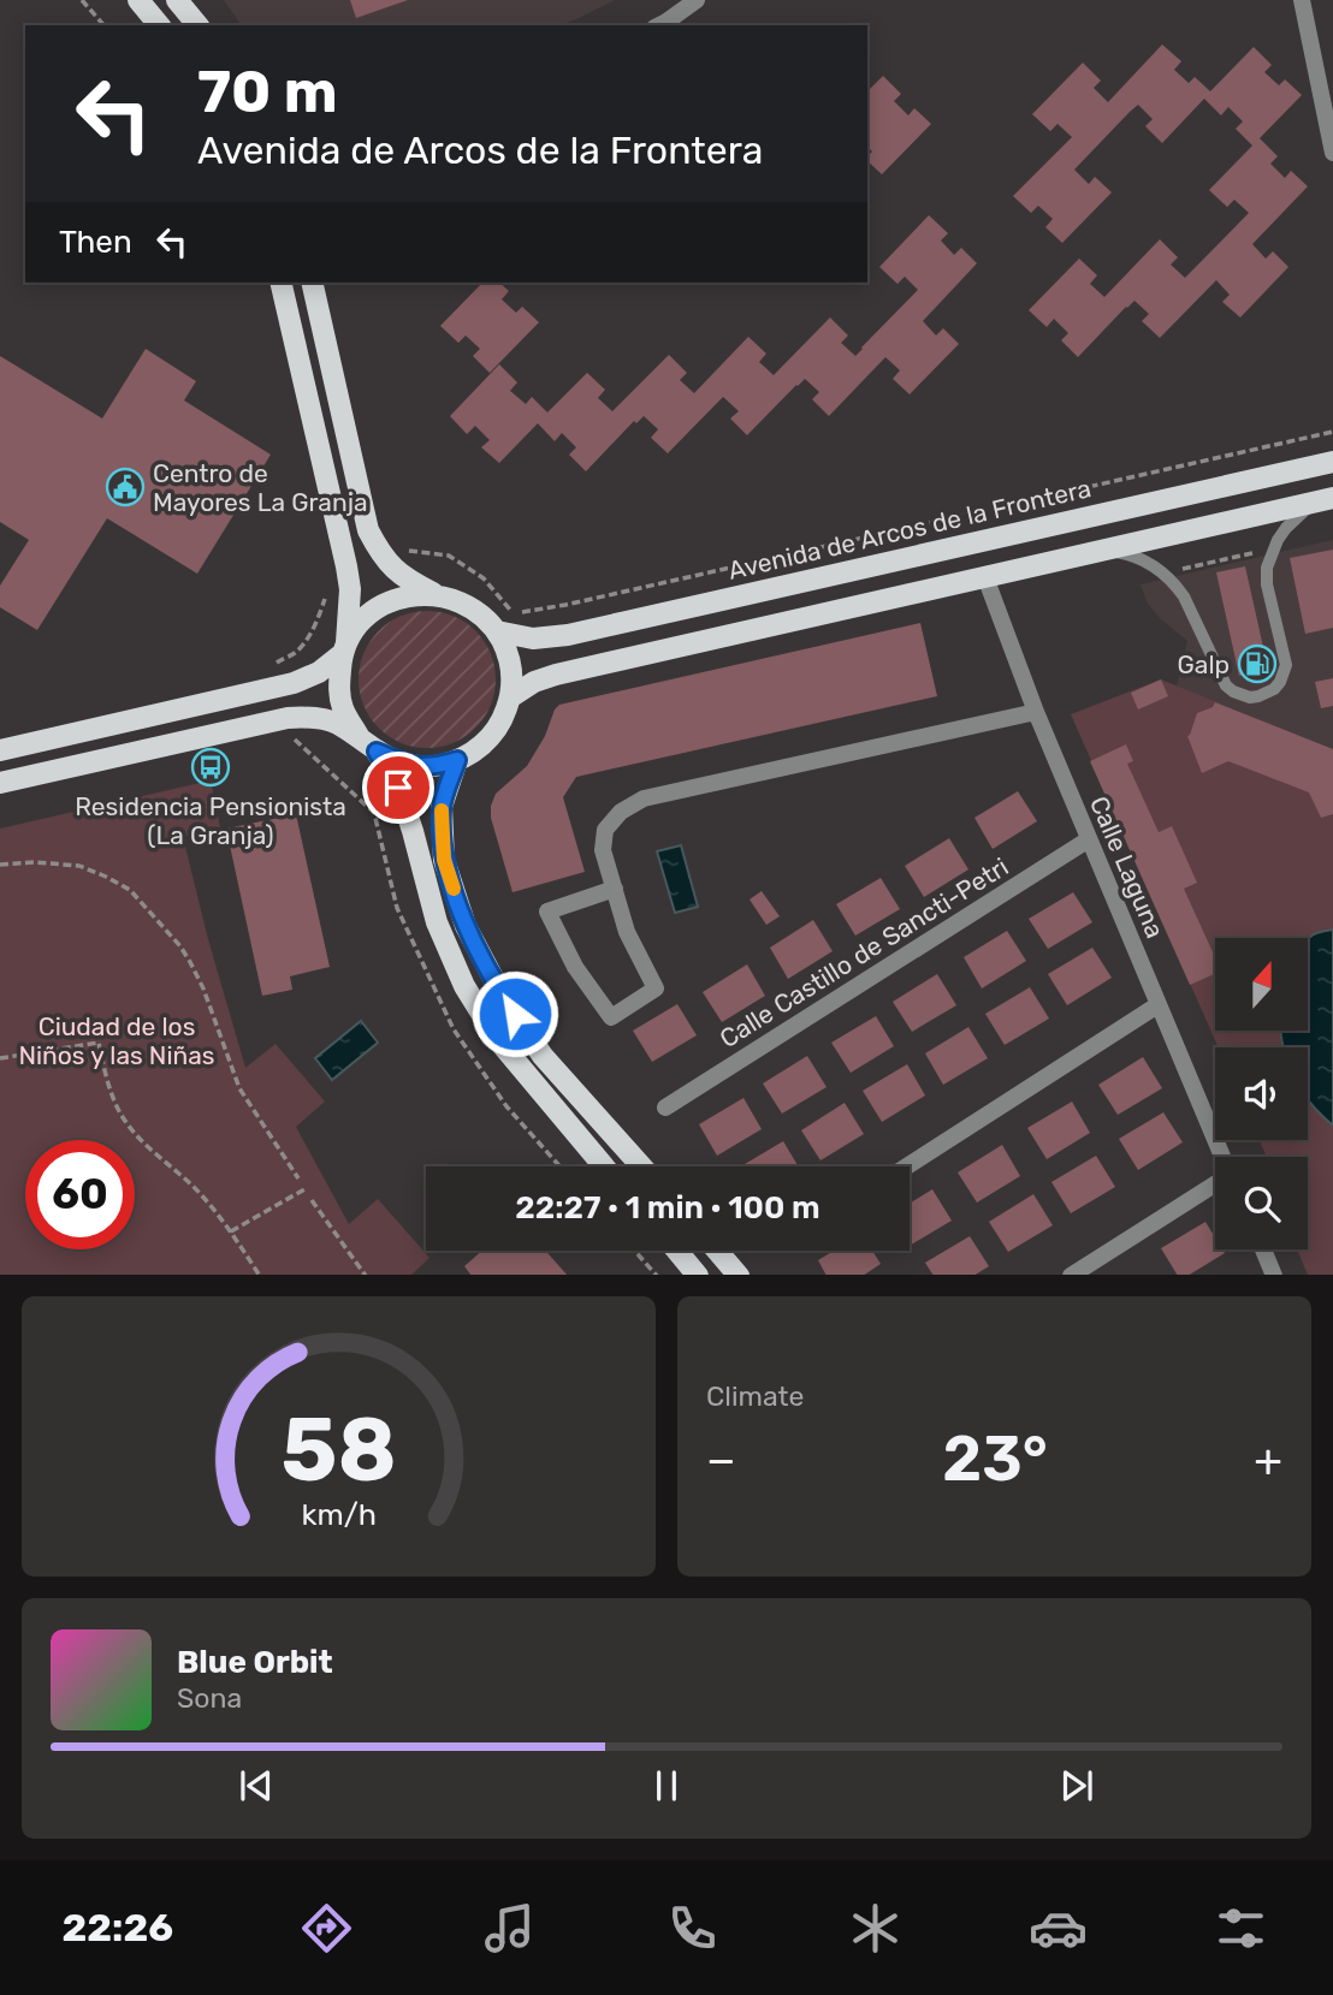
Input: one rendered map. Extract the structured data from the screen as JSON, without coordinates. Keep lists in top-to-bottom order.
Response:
{
  "streets": {
    "main road": ["Avenida de Arcos de la Frontera"],
    "street": ["Calle Laguna", "Calle Castillo de Sancti-Petri"]
  },
  "crossings": [
    ["Calle Laguna", "Calle Castillo de Sancti-Petri"]
  ],
  "parks": ["Ciudad de los Niños y las Niñas"],
  "places": {
    "public building": ["Centro de Mayores La Granja"],
    "fuel station": ["Galp"],
    "bus stop": ["Residencia Pensionista (La Granja)"]
  },
  "north": "top",
  "page": {
    "turn": ["70 m", "Avenida de Arcos de la Frontera"],
    "then": "Then",
    "limit": "60",
    "trip": "22:27 · 1 min · 100 m",
    "tile": "Climate",
    "heat": ["−", "23°", "+"],
    "song": ["Blue Orbit", "Sona"],
    "tabs": "22:26",
    "gauge": ["58", "km/h"]
  }
}
